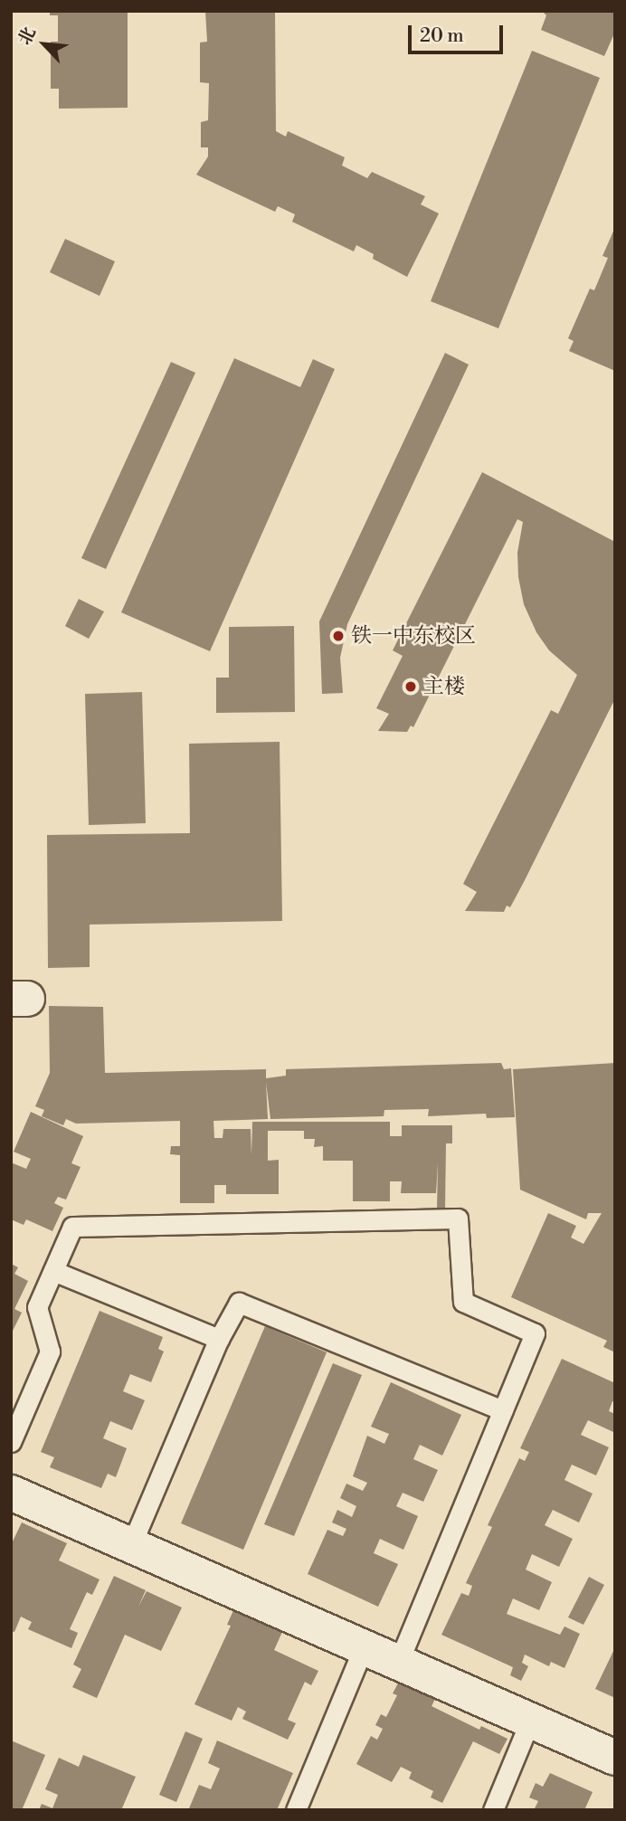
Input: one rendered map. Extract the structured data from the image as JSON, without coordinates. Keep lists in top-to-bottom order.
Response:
{
  "places": ["铁一中东校区", "主楼"],
  "scale_bar": "20 m",
  "north": "top left"
}
